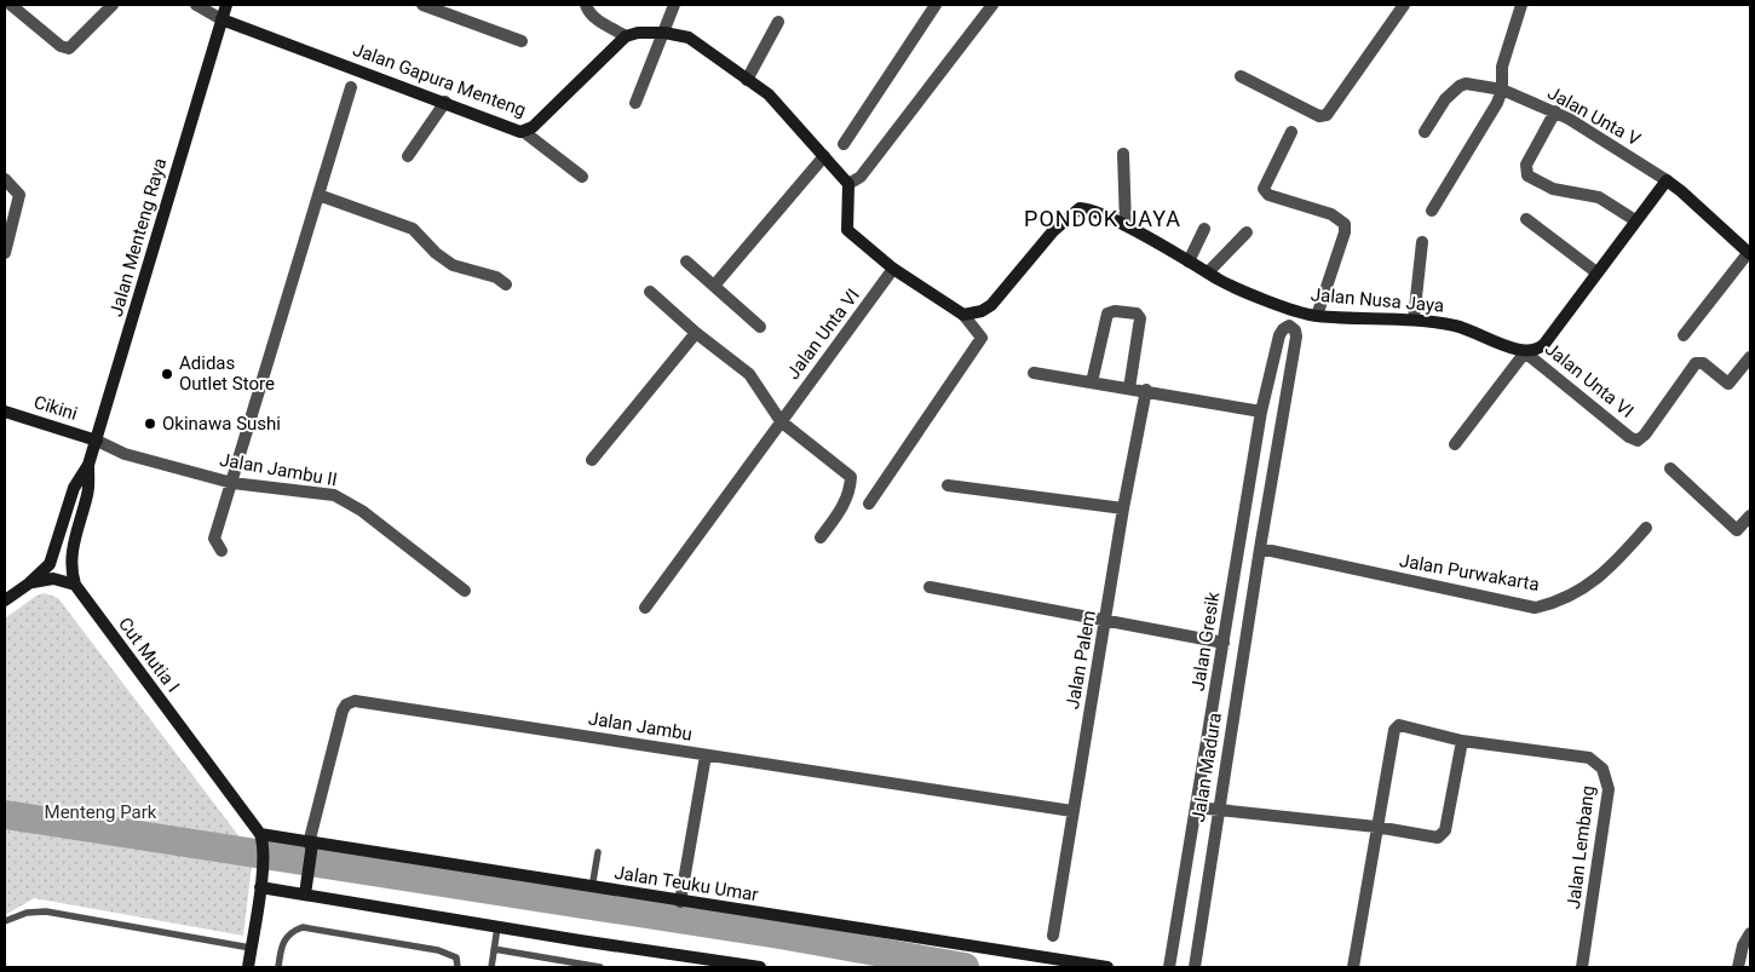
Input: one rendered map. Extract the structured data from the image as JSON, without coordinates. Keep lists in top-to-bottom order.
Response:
{
  "streets": {
    "main road": [
      "Jalan Gapura Menteng",
      "Jalan Menteng Raya",
      "Jalan Nusa Jaya",
      "Cikini",
      "Cut Mutia I",
      "Jalan Teuku Umar"
    ],
    "street": [
      "Jalan Unta V",
      "Jalan Unta VI",
      "Jalan Jambu II",
      "Jalan Purwakarta",
      "Jalan Gresik",
      "Jalan Palem",
      "Jalan Jambu",
      "Jalan Madura",
      "Jalan Lembang"
    ]
  },
  "crossings": [
    ["Jalan Gapura Menteng", "Jalan Menteng Raya"],
    ["Jalan Menteng Raya", "Cikini"],
    ["Jalan Menteng Raya", "Jalan Jambu II"],
    ["Jalan Menteng Raya", "Cut Mutia I"],
    ["Jalan Nusa Jaya", "Jalan Unta VI"],
    ["Cikini", "Jalan Jambu II"],
    ["Jalan Purwakarta", "Jalan Madura"],
    ["Jalan Gresik", "Jalan Madura"],
    ["Cut Mutia I", "Jalan Teuku Umar"],
    ["Jalan Palem", "Jalan Jambu"],
    ["Jalan Jambu", "Jalan Teuku Umar"]
  ],
  "districts": ["PONDOK JAYA"],
  "parks": ["Menteng Park"],
  "places": ["Adidas Outlet Store", "Okinawa Sushi"]
}
